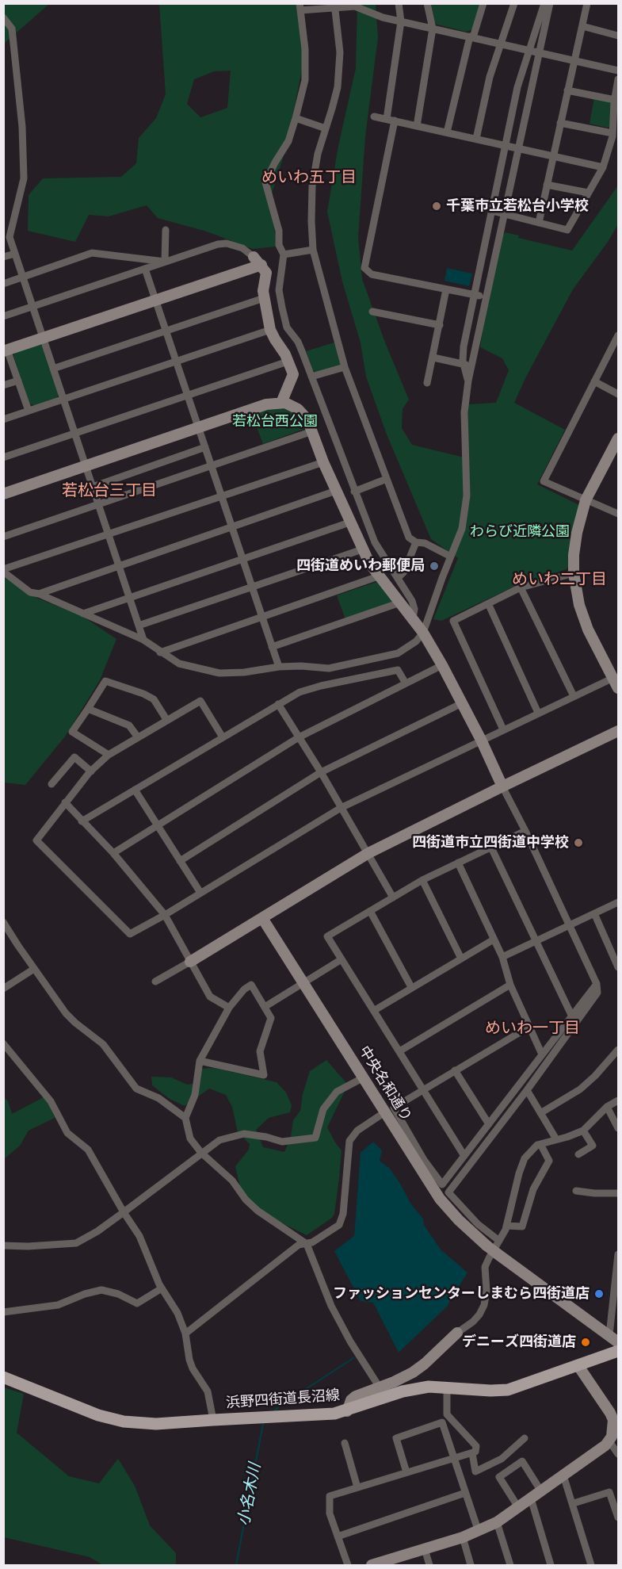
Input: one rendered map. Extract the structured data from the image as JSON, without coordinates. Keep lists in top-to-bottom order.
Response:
{
  "streets": {
    "main road": ["浜野四街道長沼線"],
    "street": ["中央名和通り"]
  },
  "districts": [
    "めいわ五丁目",
    "若松台三丁目",
    "めいわ二丁目",
    "めいわ一丁目"
  ],
  "water": ["小名木川"],
  "parks": ["若松台西公園", "わらび近隣公園"],
  "places": [
    "千葉市立若松台小学校",
    "四街道めいわ郵便局",
    "四街道市立四街道中学校",
    "ファッションセンターしまむら四街道店",
    "デニーズ四街道店"
  ]
}
